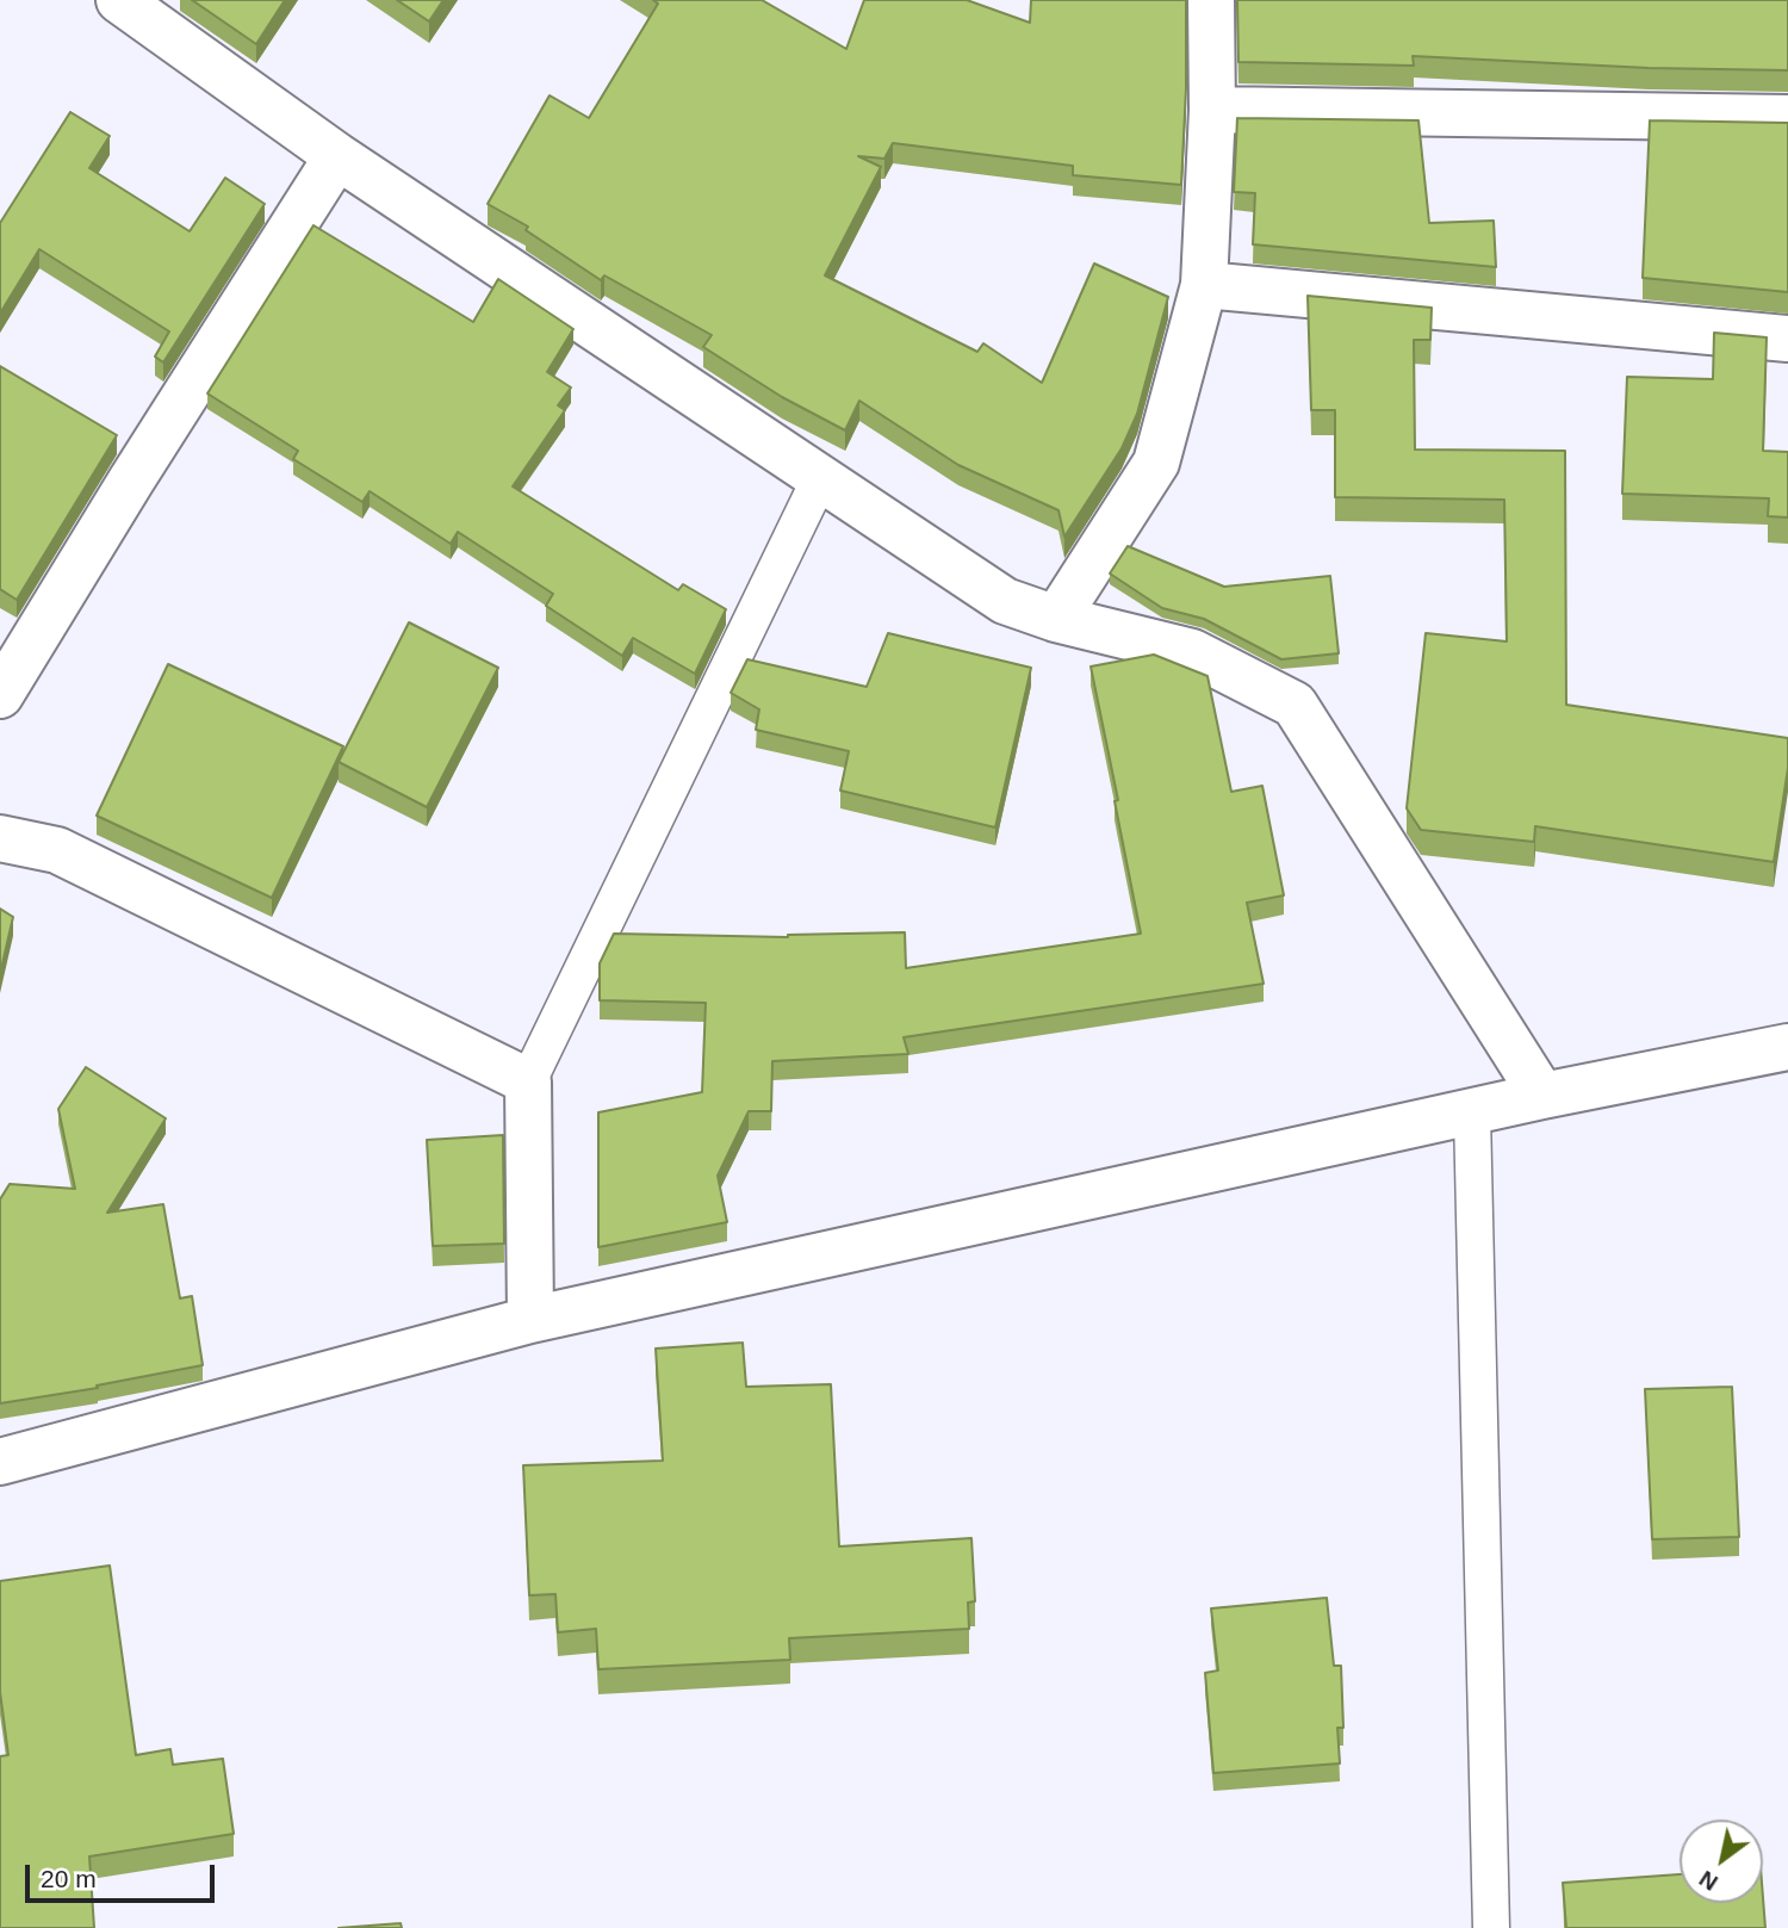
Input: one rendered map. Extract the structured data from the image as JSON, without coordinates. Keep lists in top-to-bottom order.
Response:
{
  "scale_bar": "20 m",
  "north": "bottom left"
}
